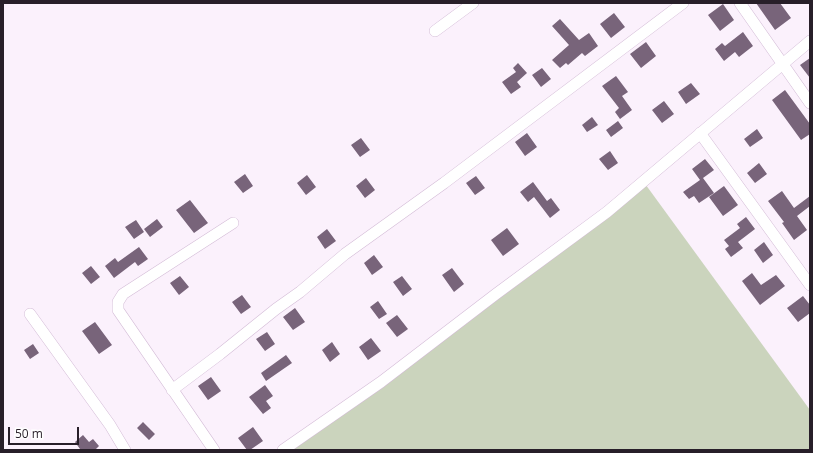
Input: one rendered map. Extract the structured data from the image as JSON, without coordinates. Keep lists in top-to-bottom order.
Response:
{
  "scale_bar": "50 m"
}
